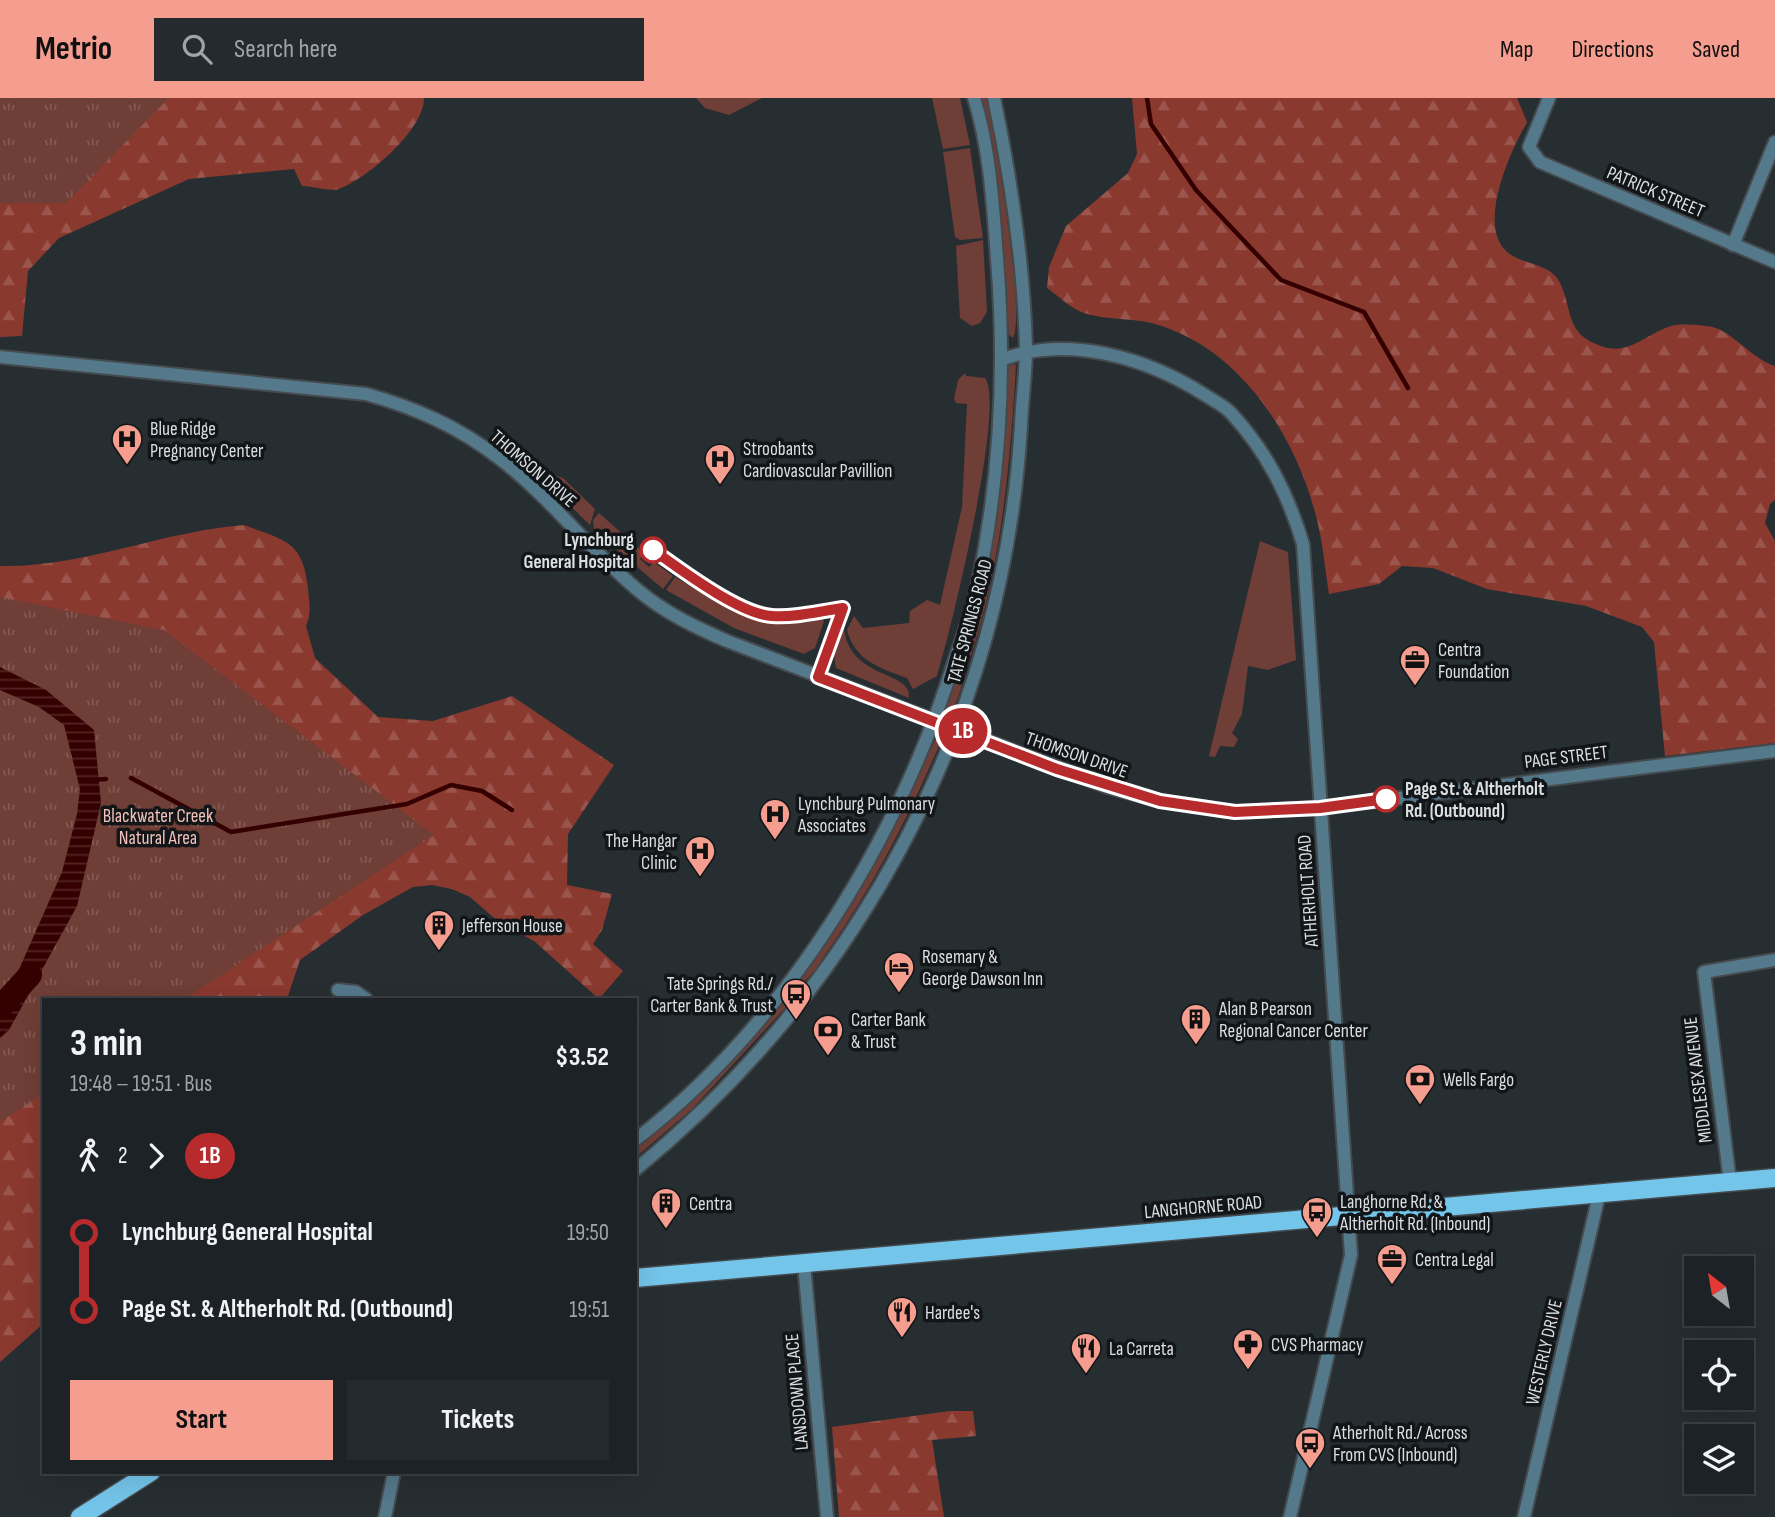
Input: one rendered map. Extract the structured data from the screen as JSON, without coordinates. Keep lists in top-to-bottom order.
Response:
{
  "streets": {
    "main road": ["LANGHORNE ROAD"],
    "street": [
      "PATRICK STREET",
      "THOMSON DRIVE",
      "TATE SPRINGS ROAD",
      "PAGE STREET",
      "ATHERHOLT ROAD",
      "MIDDLESEX AVENUE",
      "WESTERLY DRIVE",
      "LANSDOWN PLACE"
    ]
  },
  "crossings": [
    ["THOMSON DRIVE", "TATE SPRINGS ROAD"],
    ["THOMSON DRIVE", "PAGE STREET"],
    ["THOMSON DRIVE", "ATHERHOLT ROAD"],
    ["TATE SPRINGS ROAD", "ATHERHOLT ROAD"],
    ["PAGE STREET", "ATHERHOLT ROAD"],
    ["ATHERHOLT ROAD", "LANGHORNE ROAD"],
    ["MIDDLESEX AVENUE", "LANGHORNE ROAD"],
    ["LANGHORNE ROAD", "WESTERLY DRIVE"],
    ["LANGHORNE ROAD", "LANSDOWN PLACE"]
  ],
  "parks": ["Blackwater Creek Natural Area"],
  "places": {
    "hospital": [
      "Blue Ridge Pregnancy Center",
      "Stroobants Cardiovascular Pavillion",
      "Lynchburg Pulmonary Associates",
      "The Hangar Clinic"
    ],
    "other": ["Lynchburg General Hospital", "Page St. & Altherholt Rd. (Outbound)"],
    "office": ["Centra Foundation", "Centra Legal"],
    "building": ["Jefferson House", "Alan B Pearson Regional Cancer Center", "Centra"],
    "hotel": ["Rosemary & George Dawson Inn"],
    "bus stop": ["Tate Springs Rd./ Carter Bank & Trust", "Langhorne Rd. & Altherholt Rd. (Inbound)", "Atherholt Rd./ Across From CVS (Inbound)"],
    "bank": ["Carter Bank & Trust", "Wells Fargo"],
    "restaurant": ["Hardee's", "La Carreta"],
    "pharmacy": ["CVS Pharmacy"]
  },
  "lines": ["bus line 1B"],
  "north": "top left",
  "page": {
    "header": "Metrio",
    "search": "Search here",
    "nav": ["Map", "Directions", "Saved"],
    "on_map": "1B",
    "heading": ["3 min", "19:48 – 19:51 · Bus", "$3.52"],
    "legs": ["2", "1B"],
    "list": [
      {
        "name": "Lynchburg General Hospital",
        "value": "19:50"
      },
      {
        "name": "Page St. & Altherholt Rd. (Outbound)",
        "value": "19:51"
      }
    ],
    "buttons": ["Start", "Tickets"]
  }
}
